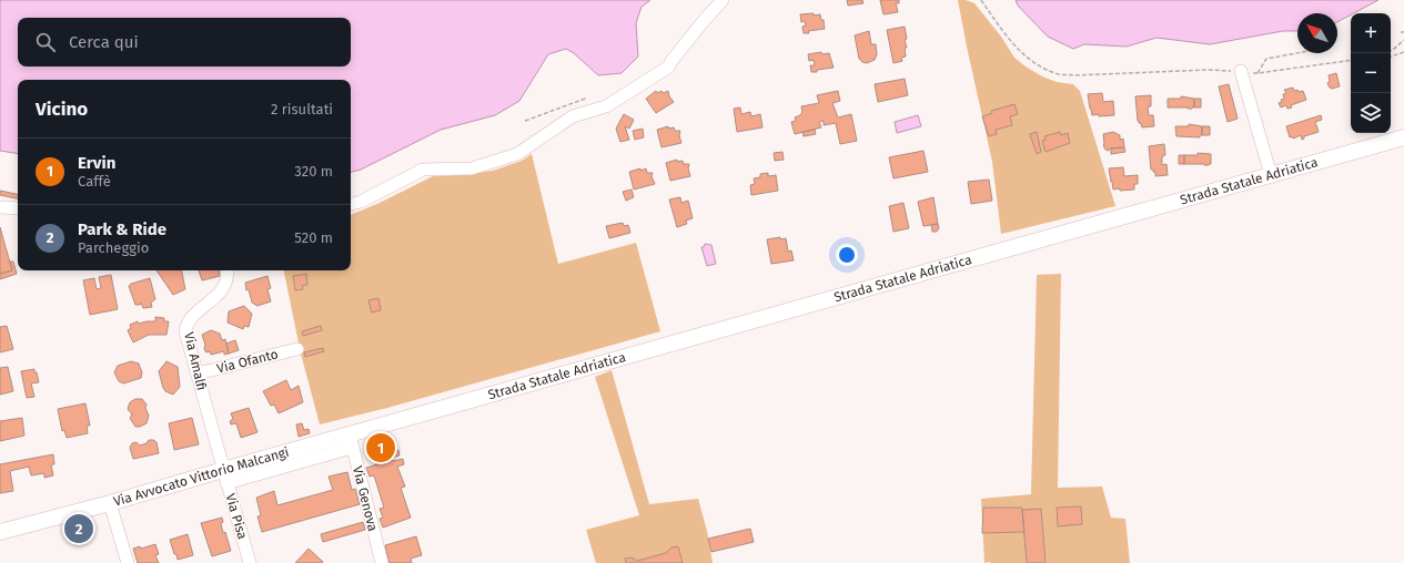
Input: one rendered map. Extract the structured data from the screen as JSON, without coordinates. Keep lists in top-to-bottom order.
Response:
{
  "streets": {
    "main road": ["Strada Statale Adriatica", "Via Avvocato Vittorio Malcangi"],
    "street": [
      "Via Amalfi",
      "Via Ofanto",
      "Via Genova",
      "Via Pisa"
    ]
  },
  "crossings": [
    ["Strada Statale Adriatica", "Via Avvocato Vittorio Malcangi"],
    ["Via Amalfi", "Via Ofanto"],
    ["Via Amalfi", "Via Avvocato Vittorio Malcangi"],
    ["Via Amalfi", "Via Pisa"],
    ["Via Avvocato Vittorio Malcangi", "Via Genova"],
    ["Via Avvocato Vittorio Malcangi", "Via Pisa"]
  ],
  "north": "top left",
  "page": {
    "map_buttons": ["+", "−"],
    "search": "Cerca qui",
    "heading": ["Vicino", "2 risultati"],
    "list": [
      {
        "mark": "1",
        "name": "Ervin",
        "note": "Caffè",
        "value": "320 m"
      },
      {
        "mark": "2",
        "name": "Park & Ride",
        "note": "Parcheggio",
        "value": "520 m"
      }
    ],
    "pins": ["1", "2"]
  }
}
